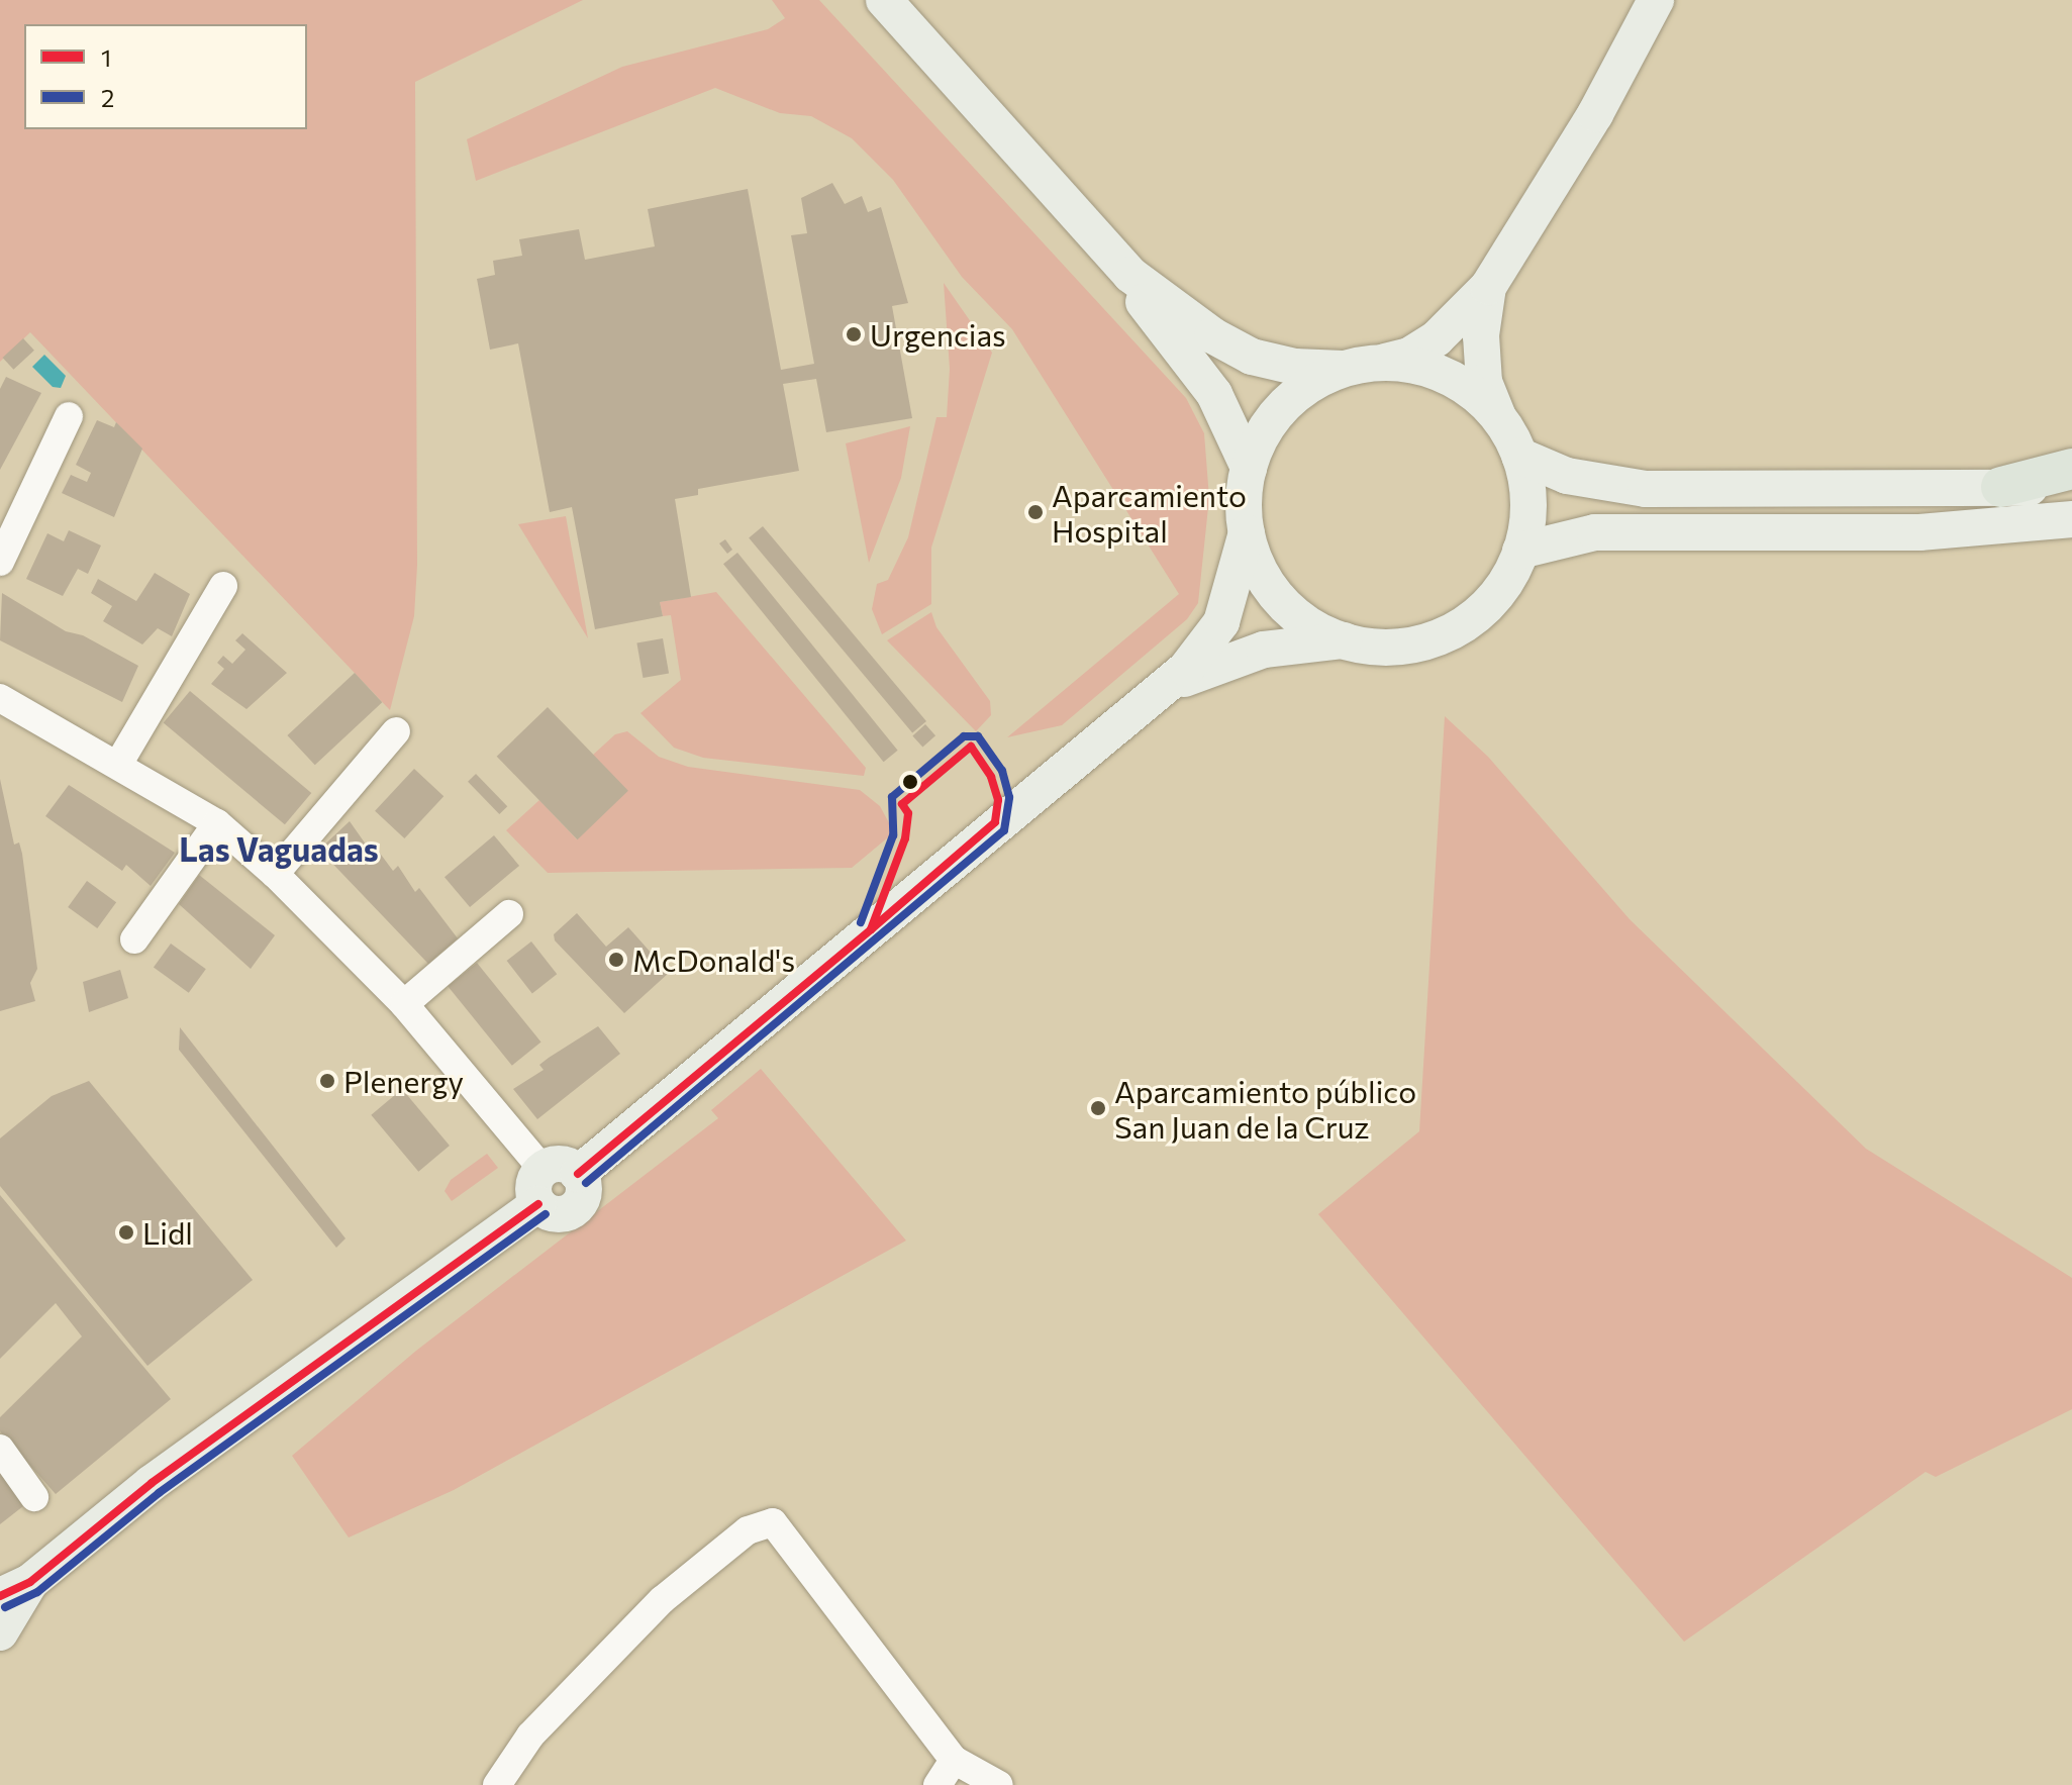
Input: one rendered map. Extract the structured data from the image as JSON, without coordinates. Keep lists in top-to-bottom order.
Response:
{
  "districts": ["Las Vaguadas"],
  "places": [
    "Urgencias",
    "Aparcamiento Hospital",
    "McDonald's",
    "Plenergy",
    "Aparcamiento público San Juan de la Cruz",
    "Lidl"
  ],
  "lines": ["transit line 2", "transit line 1"],
  "legend": ["1", "2"]
}
